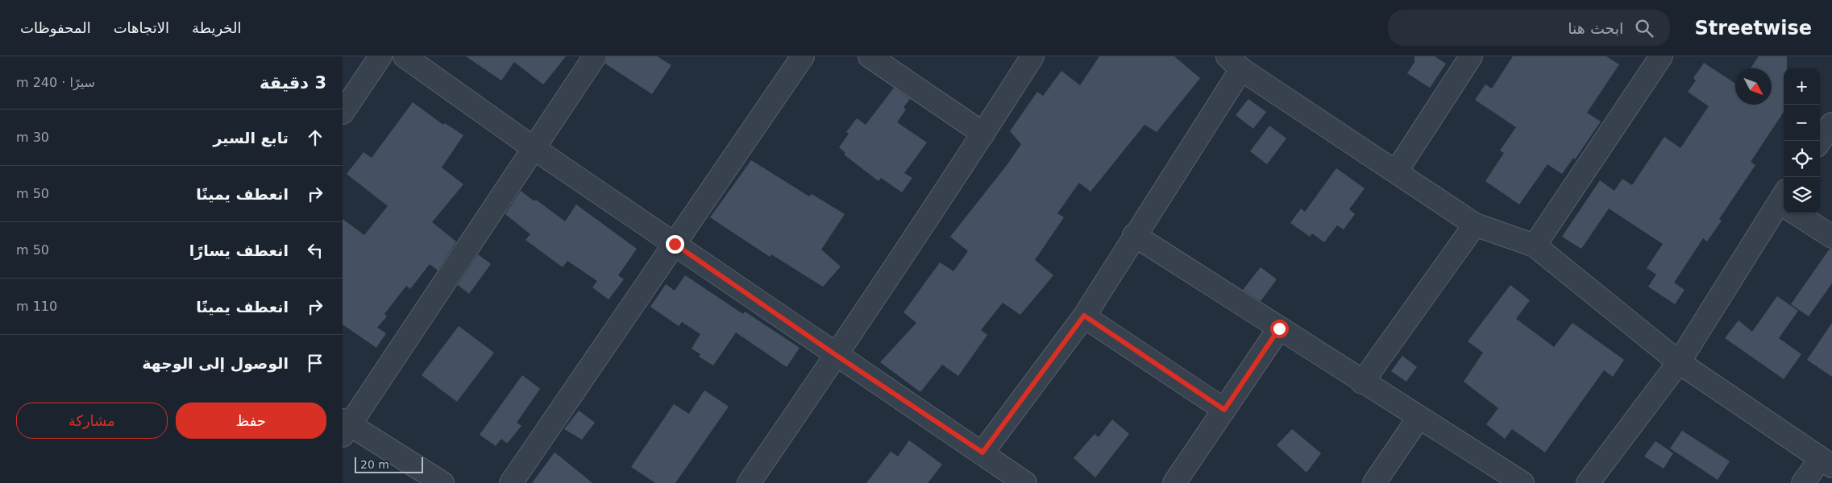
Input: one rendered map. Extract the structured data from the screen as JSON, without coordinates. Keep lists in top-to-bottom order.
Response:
{
  "scale_bar": "20 m",
  "north": "bottom right",
  "page": {
    "header": "Streetwise",
    "search": "ابحث هنا",
    "nav": ["الخريطة", "الاتجاهات", "المحفوظات"],
    "heading": ["3 دقيقة", "سيرًا · 240 m"],
    "map_buttons": ["+", "−"],
    "list": [
      ["تابع السير", "30 m"],
      ["انعطف يمينًا", "50 m"],
      ["انعطف يسارًا", "50 m"],
      ["انعطف يمينًا", "110 m"],
      "الوصول إلى الوجهة"
    ],
    "buttons": ["حفظ", "مشاركة"],
    "scale": "20 m"
  }
}
